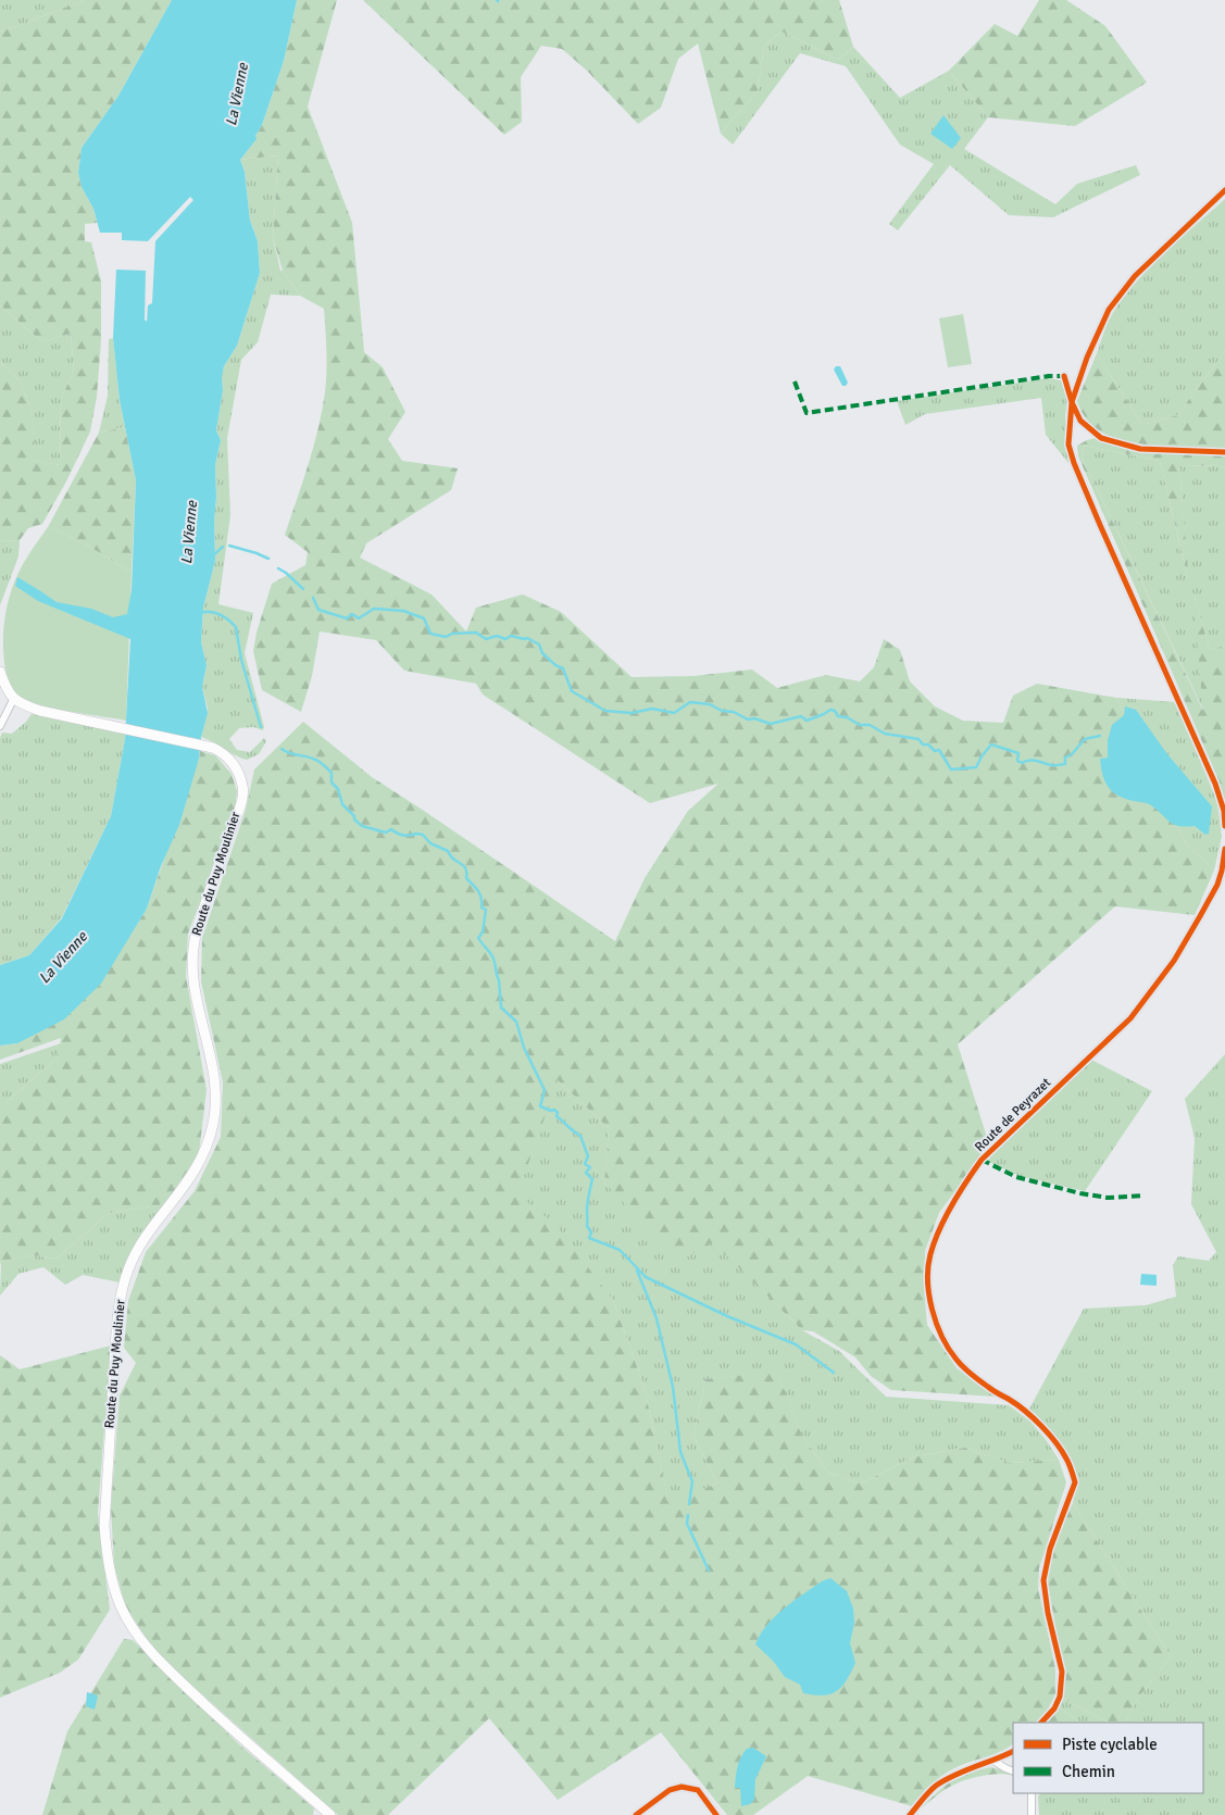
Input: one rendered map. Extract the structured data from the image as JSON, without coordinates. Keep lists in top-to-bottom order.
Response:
{
  "streets": {
    "main road": ["Route du Puy Moulinier"],
    "street": ["Route de Peyrazet"]
  },
  "water": ["La Vienne"],
  "legend": ["Piste cyclable", "Chemin"]
}
